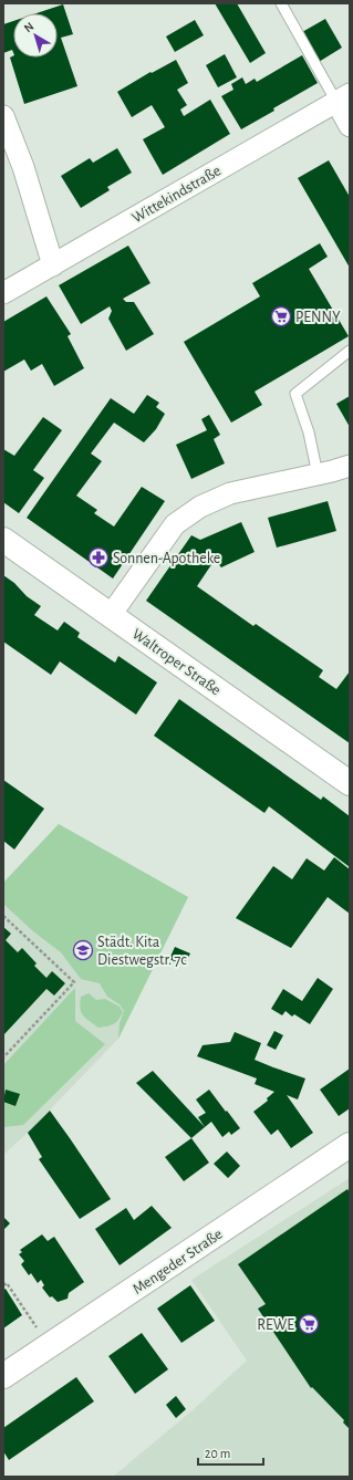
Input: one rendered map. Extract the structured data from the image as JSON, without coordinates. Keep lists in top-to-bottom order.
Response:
{
  "streets": {
    "main road": ["Waltroper Straße", "Mengeder Straße"],
    "street": ["Wittekindstraße"]
  },
  "places": {
    "supermarket": ["PENNY", "REWE"],
    "pharmacy": ["Sonnen-Apotheke"],
    "school or university": ["Städt. Kita Diestwegstr. 7c"]
  },
  "scale_bar": "20 m",
  "north": "top left"
}
